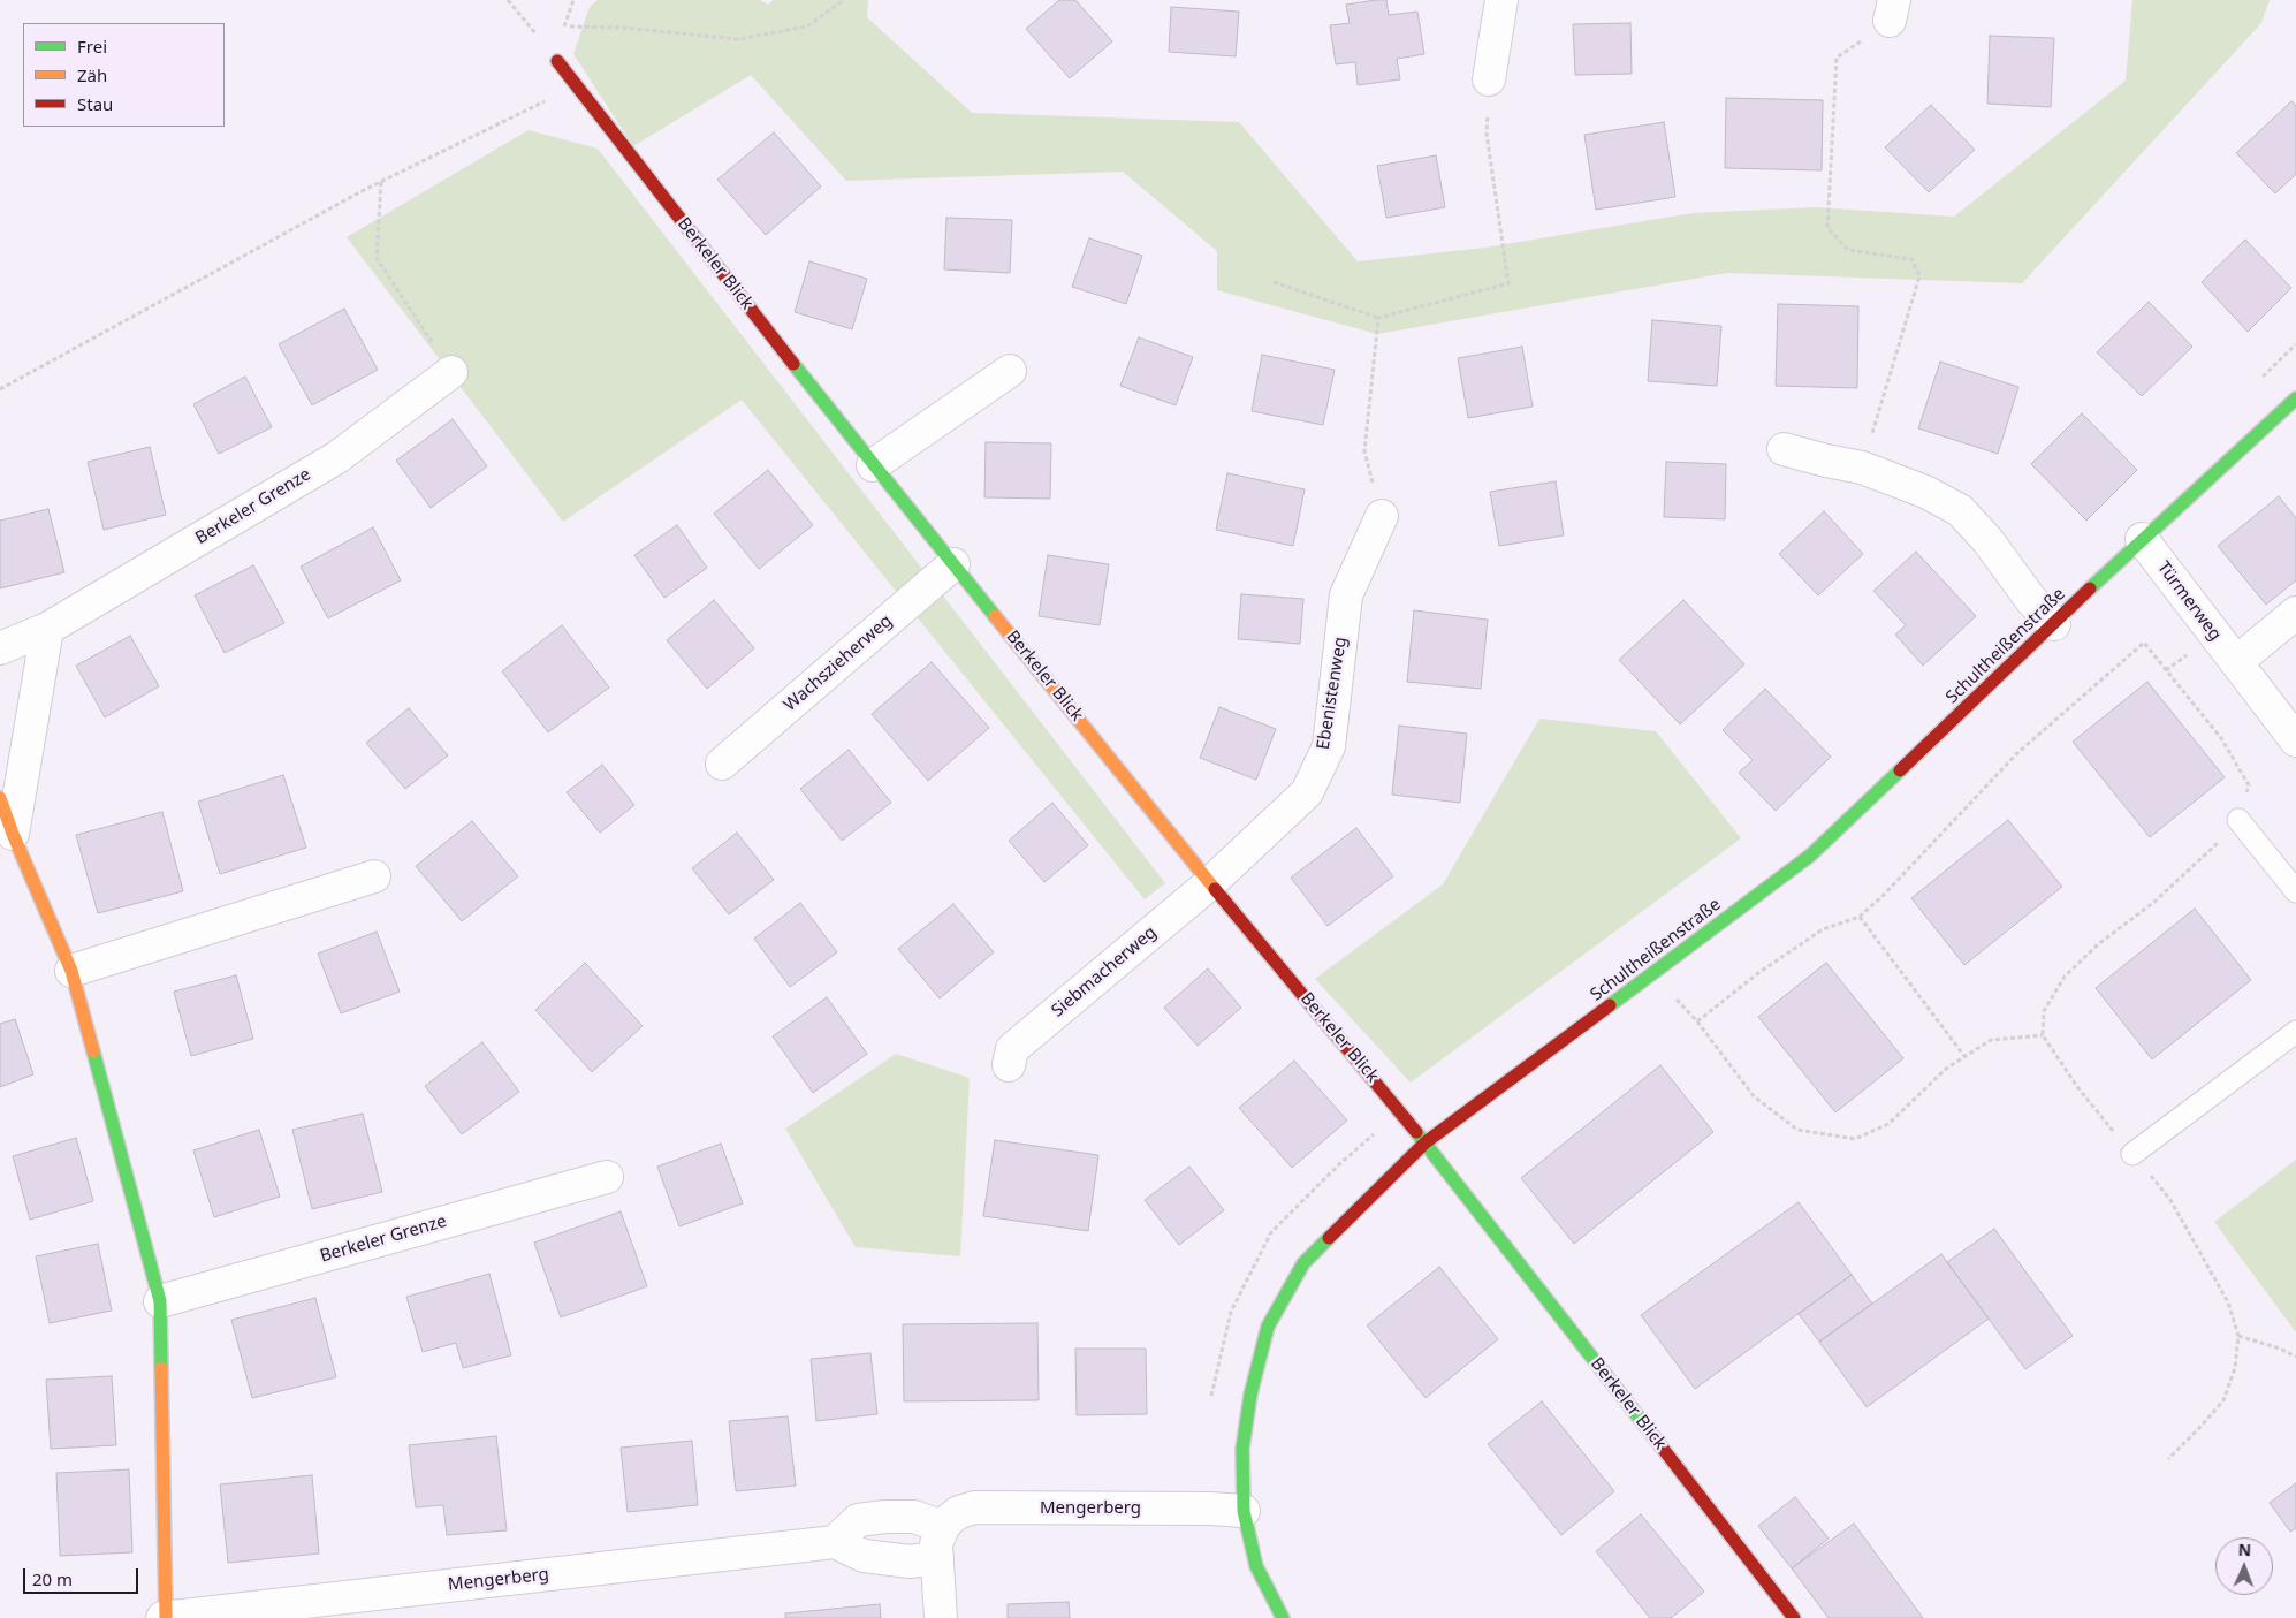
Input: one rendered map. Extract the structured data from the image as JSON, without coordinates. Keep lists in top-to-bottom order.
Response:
{
  "streets": {
    "street": [
      "Berkeler Blick",
      "Berkeler Grenze",
      "Türmerweg",
      "Schultheißenstraße",
      "Wachszieherweg",
      "Ebenistenweg",
      "Siebmacherweg",
      "Mengerberg"
    ]
  },
  "crossings": [
    ["Berkeler Blick", "Schultheißenstraße"],
    ["Berkeler Blick", "Wachszieherweg"],
    ["Berkeler Blick", "Ebenistenweg"],
    ["Berkeler Blick", "Siebmacherweg"],
    ["Türmerweg", "Schultheißenstraße"],
    ["Schultheißenstraße", "Mengerberg"],
    ["Ebenistenweg", "Siebmacherweg"]
  ],
  "legend": ["Frei", "Zäh", "Stau"],
  "scale_bar": "20 m",
  "north": "top"
}
